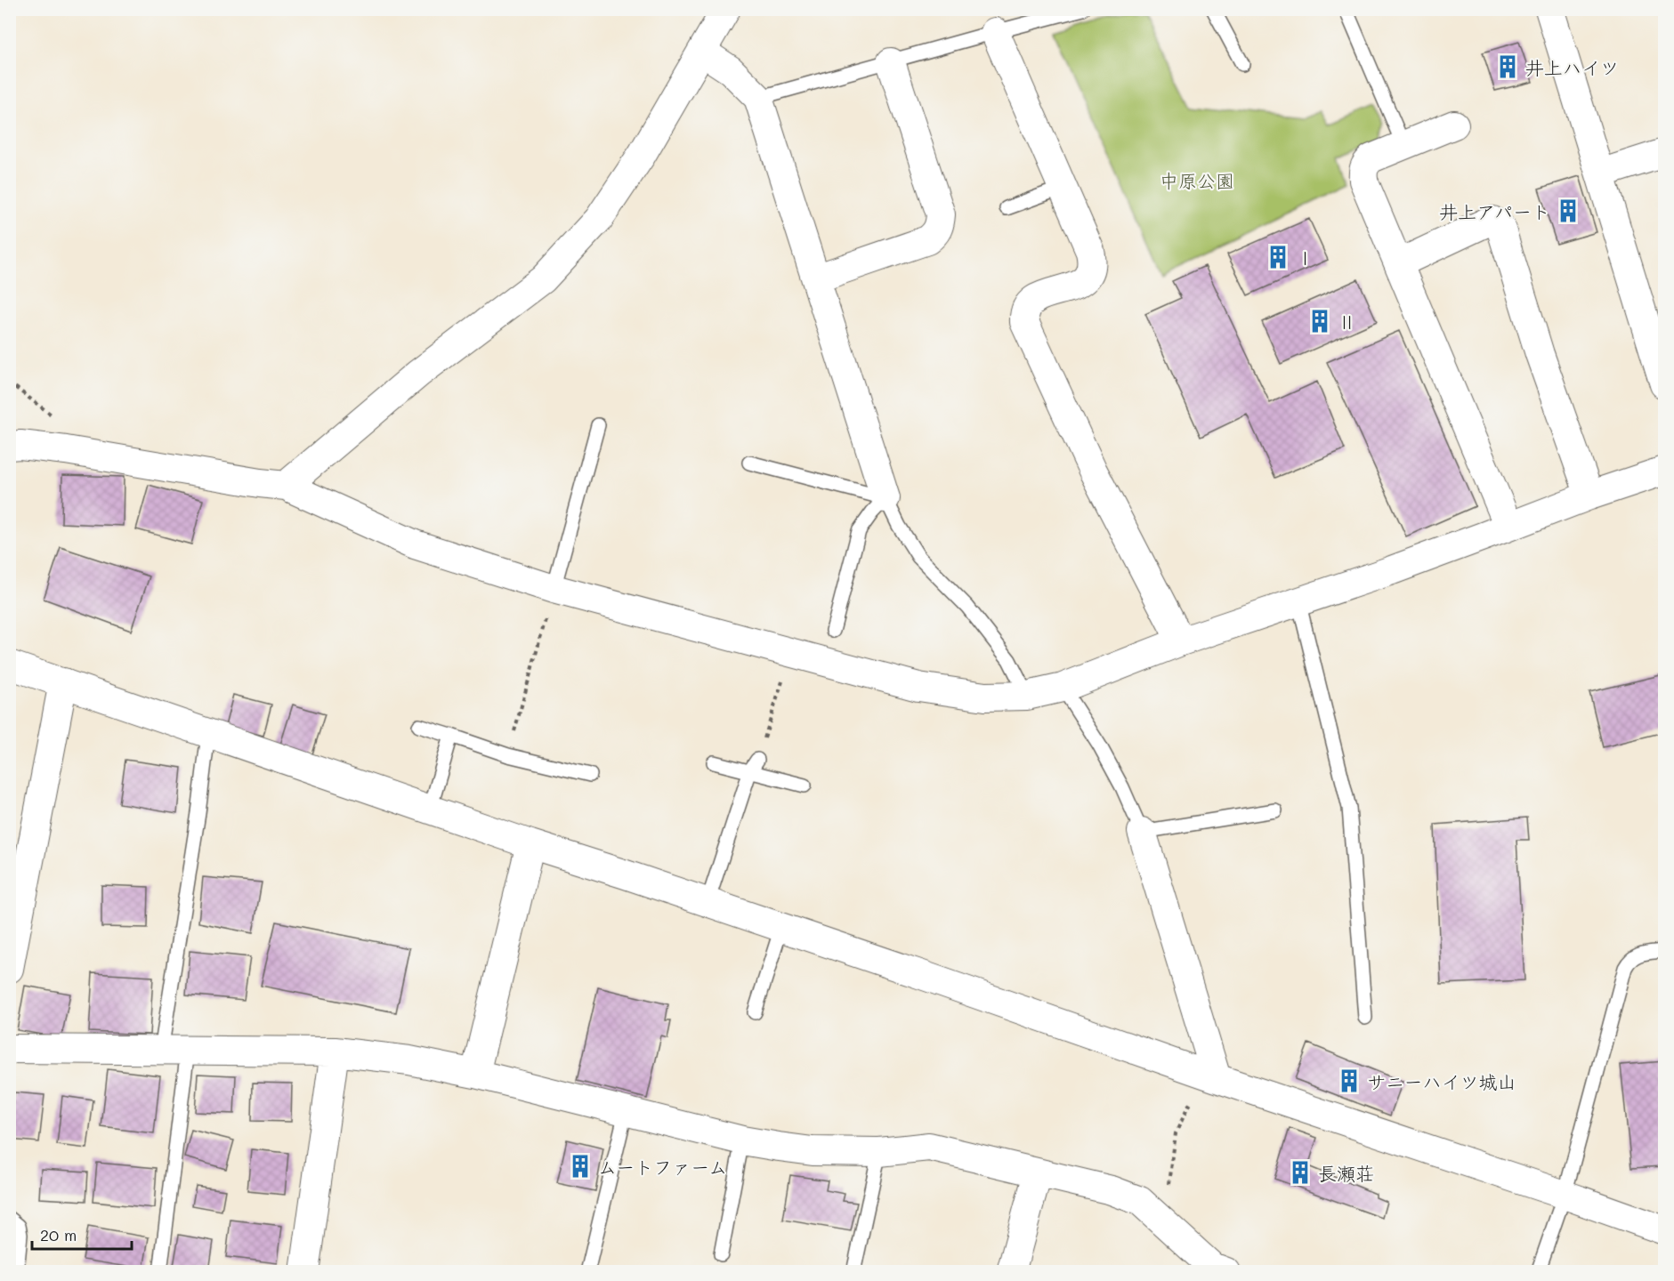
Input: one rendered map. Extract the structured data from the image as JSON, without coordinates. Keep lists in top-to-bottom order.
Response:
{
  "parks": ["中原公園"],
  "places": {
    "building": [
      "井上ハイツ",
      "井上アパート",
      "Ⅰ",
      "Ⅱ",
      "サニーハイツ城山",
      "ムートファーム",
      "長瀬荘"
    ]
  },
  "scale_bar": "20 m"
}
